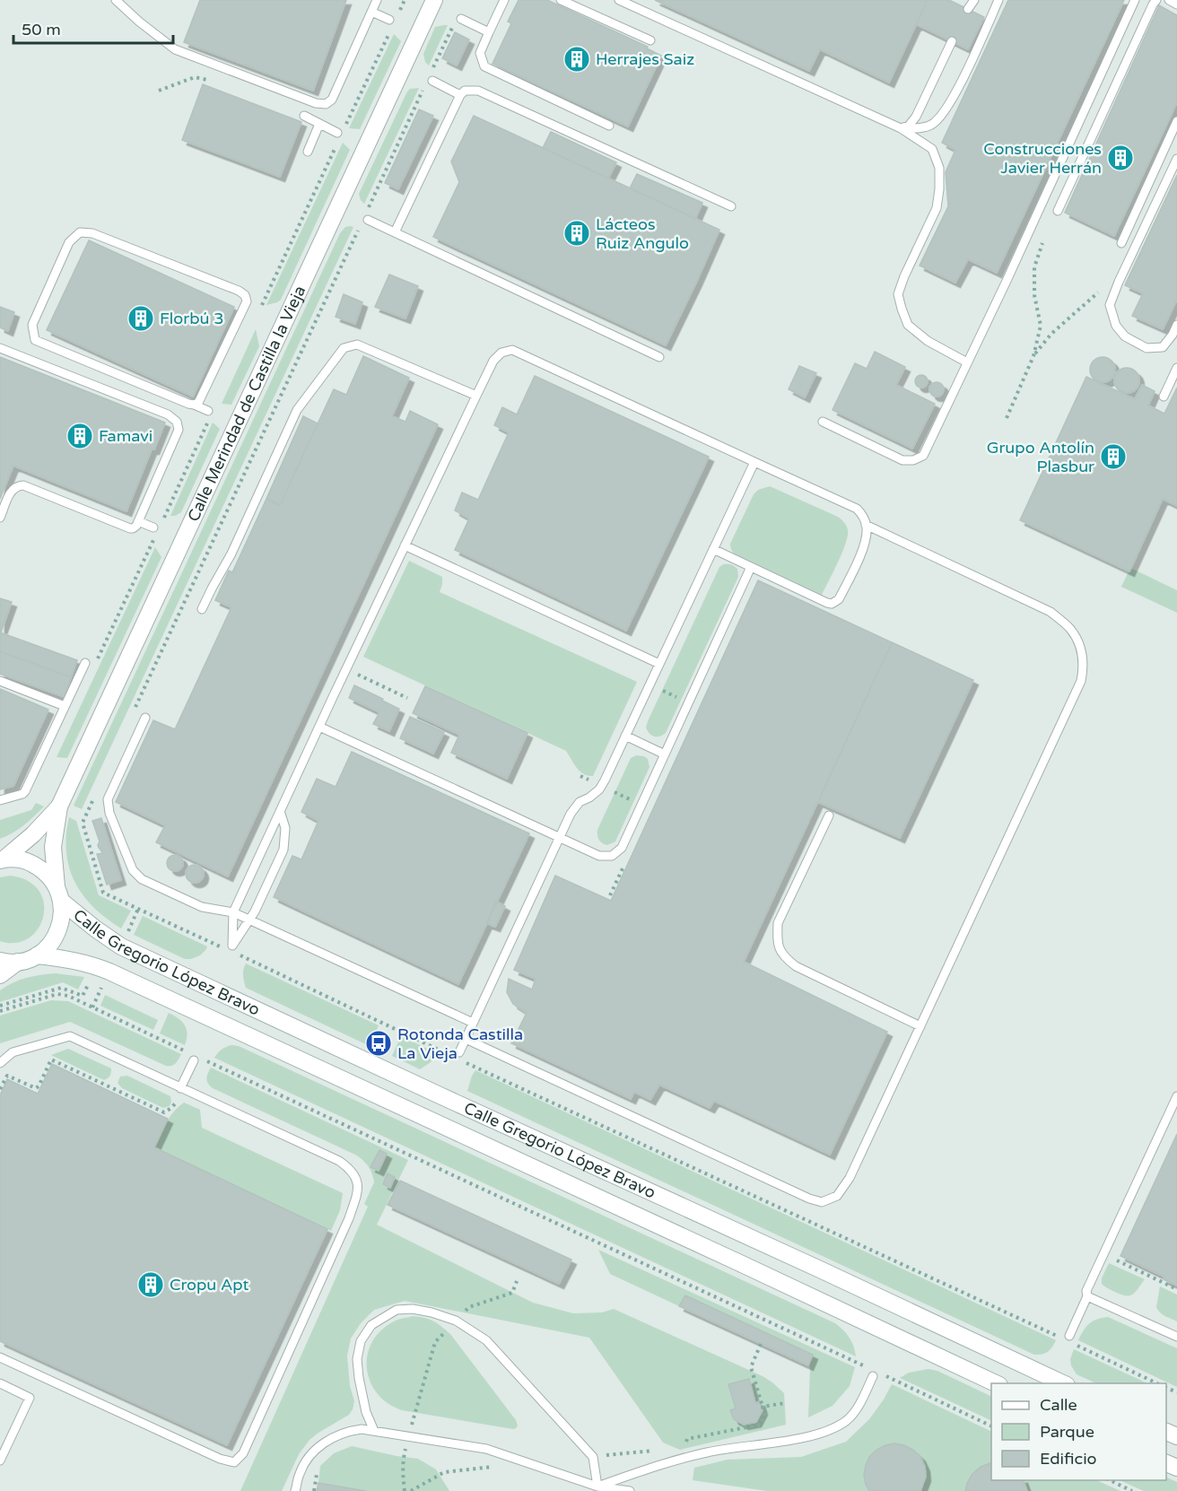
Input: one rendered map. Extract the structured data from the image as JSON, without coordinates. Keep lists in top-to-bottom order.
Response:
{
  "streets": {
    "main road": ["Calle Merindad de Castilla la Vieja", "Calle Gregorio López Bravo"]
  },
  "crossings": [
    ["Calle Merindad de Castilla la Vieja", "Calle Gregorio López Bravo"]
  ],
  "places": {
    "building": [
      "Herrajes Saiz",
      "Construcciones Javier Herrán",
      "Lácteos Ruiz Angulo",
      "Florbú 3",
      "Famavi",
      "Grupo Antolín Plasbur",
      "Cropu Apt"
    ],
    "bus stop": ["Rotonda Castilla La Vieja"]
  },
  "legend": ["Calle", "Parque", "Edificio"],
  "scale_bar": "50 m"
}
